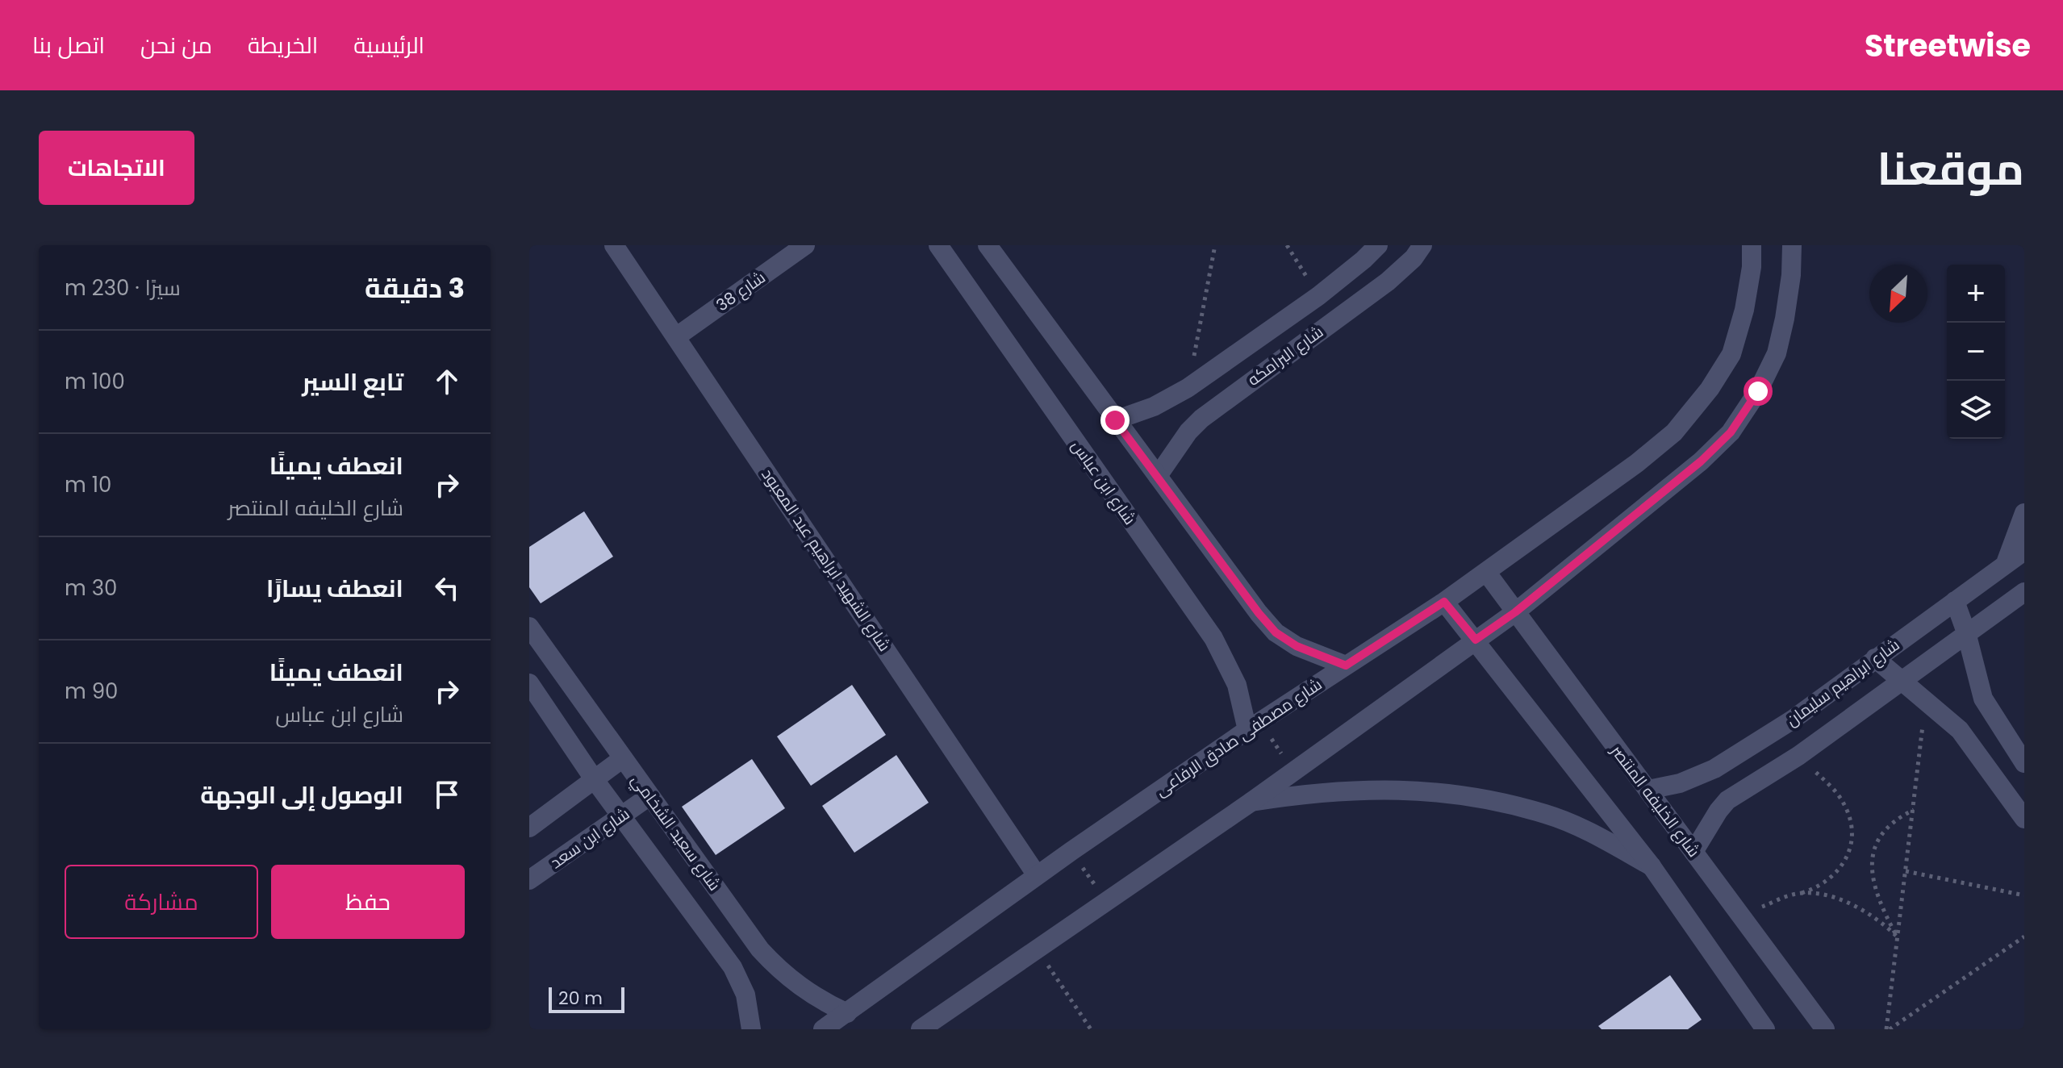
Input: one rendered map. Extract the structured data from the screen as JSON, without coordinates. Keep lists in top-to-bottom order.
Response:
{
  "streets": {
    "street": [
      "شارع 38",
      "شارع البرامكه",
      "شارع ابن عباس",
      "شارع الشهيد ابراهيم عبد المعبود",
      "شارع ابراهيم سليمان",
      "شارع مصطفى صادق الرفاعى",
      "شارع الخليفه المنتصر",
      "شارع سعيد الشخامي",
      "شارع ابن سعد"
    ]
  },
  "crossings": [
    ["شارع 38", "شارع الشهيد ابراهيم عبد المعبود"],
    ["شارع ابن عباس", "شارع مصطفى صادق الرفاعى"],
    ["شارع الشهيد ابراهيم عبد المعبود", "شارع مصطفى صادق الرفاعى"],
    ["شارع ابراهيم سليمان", "شارع الخليفه المنتصر"],
    ["شارع مصطفى صادق الرفاعى", "شارع الخليفه المنتصر"],
    ["شارع مصطفى صادق الرفاعى", "شارع سعيد الشخامي"],
    ["شارع سعيد الشخامي", "شارع ابن سعد"]
  ],
  "scale_bar": "20 m",
  "north": "bottom left",
  "page": {
    "header": "Streetwise",
    "nav": [
      "الرئيسية",
      "الخريطة",
      "من نحن",
      "اتصل بنا"
    ],
    "title": "موقعنا",
    "buttons": [
      "الاتجاهات",
      ["حفظ", "مشاركة"]
    ],
    "heading": ["3 دقيقة", "سيرًا · 230 m"],
    "map_buttons": ["+", "−"],
    "list": [
      ["تابع السير", "100 m"],
      ["انعطف يمينًا", "شارع الخليفه المنتصر", "10 m"],
      ["انعطف يسارًا", "30 m"],
      ["انعطف يمينًا", "شارع ابن عباس", "90 m"],
      "الوصول إلى الوجهة"
    ],
    "scale": "20 m"
  }
}
